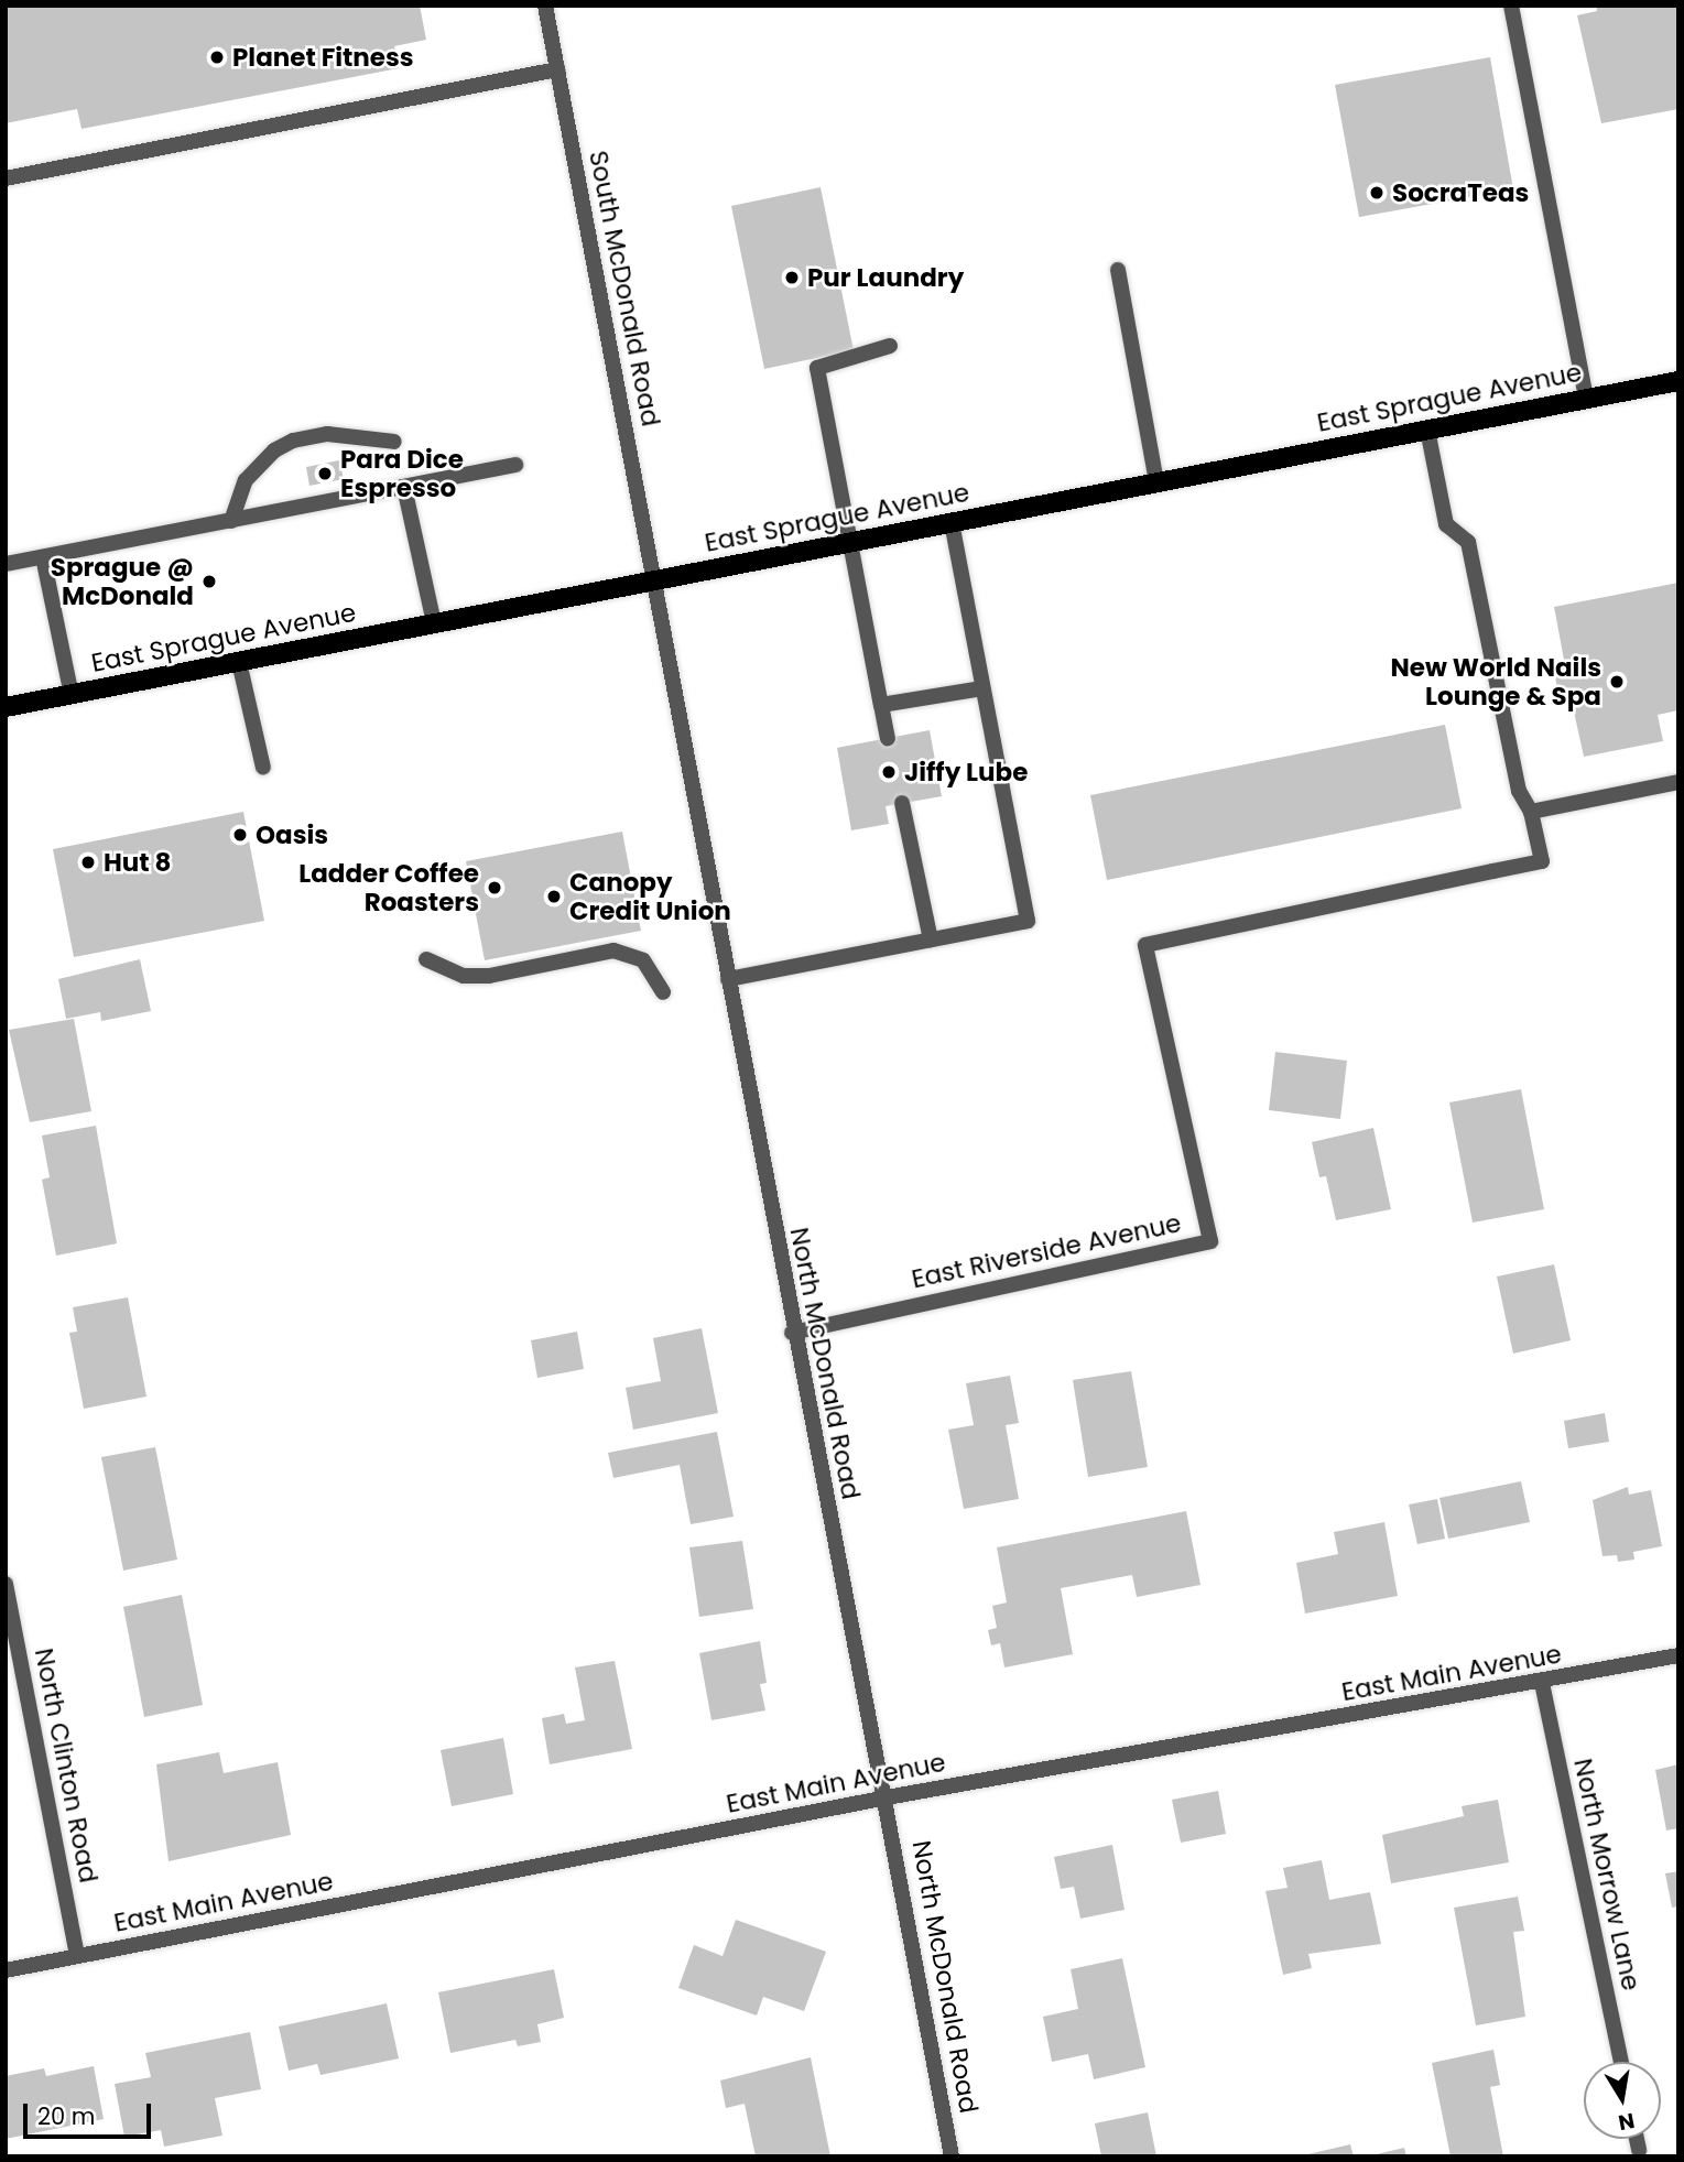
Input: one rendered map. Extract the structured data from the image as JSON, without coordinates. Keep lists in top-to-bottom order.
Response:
{
  "streets": {
    "main road": ["East Sprague Avenue"],
    "street": [
      "South McDonald Road",
      "East Riverside Avenue",
      "North McDonald Road",
      "East Main Avenue",
      "North Clinton Road",
      "North Morrow Lane"
    ]
  },
  "crossings": [
    ["South McDonald Road", "East Sprague Avenue"],
    ["South McDonald Road", "North McDonald Road"],
    ["East Sprague Avenue", "North McDonald Road"],
    ["East Riverside Avenue", "North McDonald Road"],
    ["North McDonald Road", "East Main Avenue"],
    ["East Main Avenue", "North Clinton Road"],
    ["East Main Avenue", "North Morrow Lane"]
  ],
  "places": [
    "Planet Fitness",
    "SocraTeas",
    "Pur Laundry",
    "Para Dice Espresso",
    "Sprague @ McDonald",
    "New World Nails Lounge & Spa",
    "Jiffy Lube",
    "Oasis",
    "Hut 8",
    "Ladder Coffee Roasters",
    "Canopy Credit Union"
  ],
  "scale_bar": "20 m",
  "north": "bottom"
}
